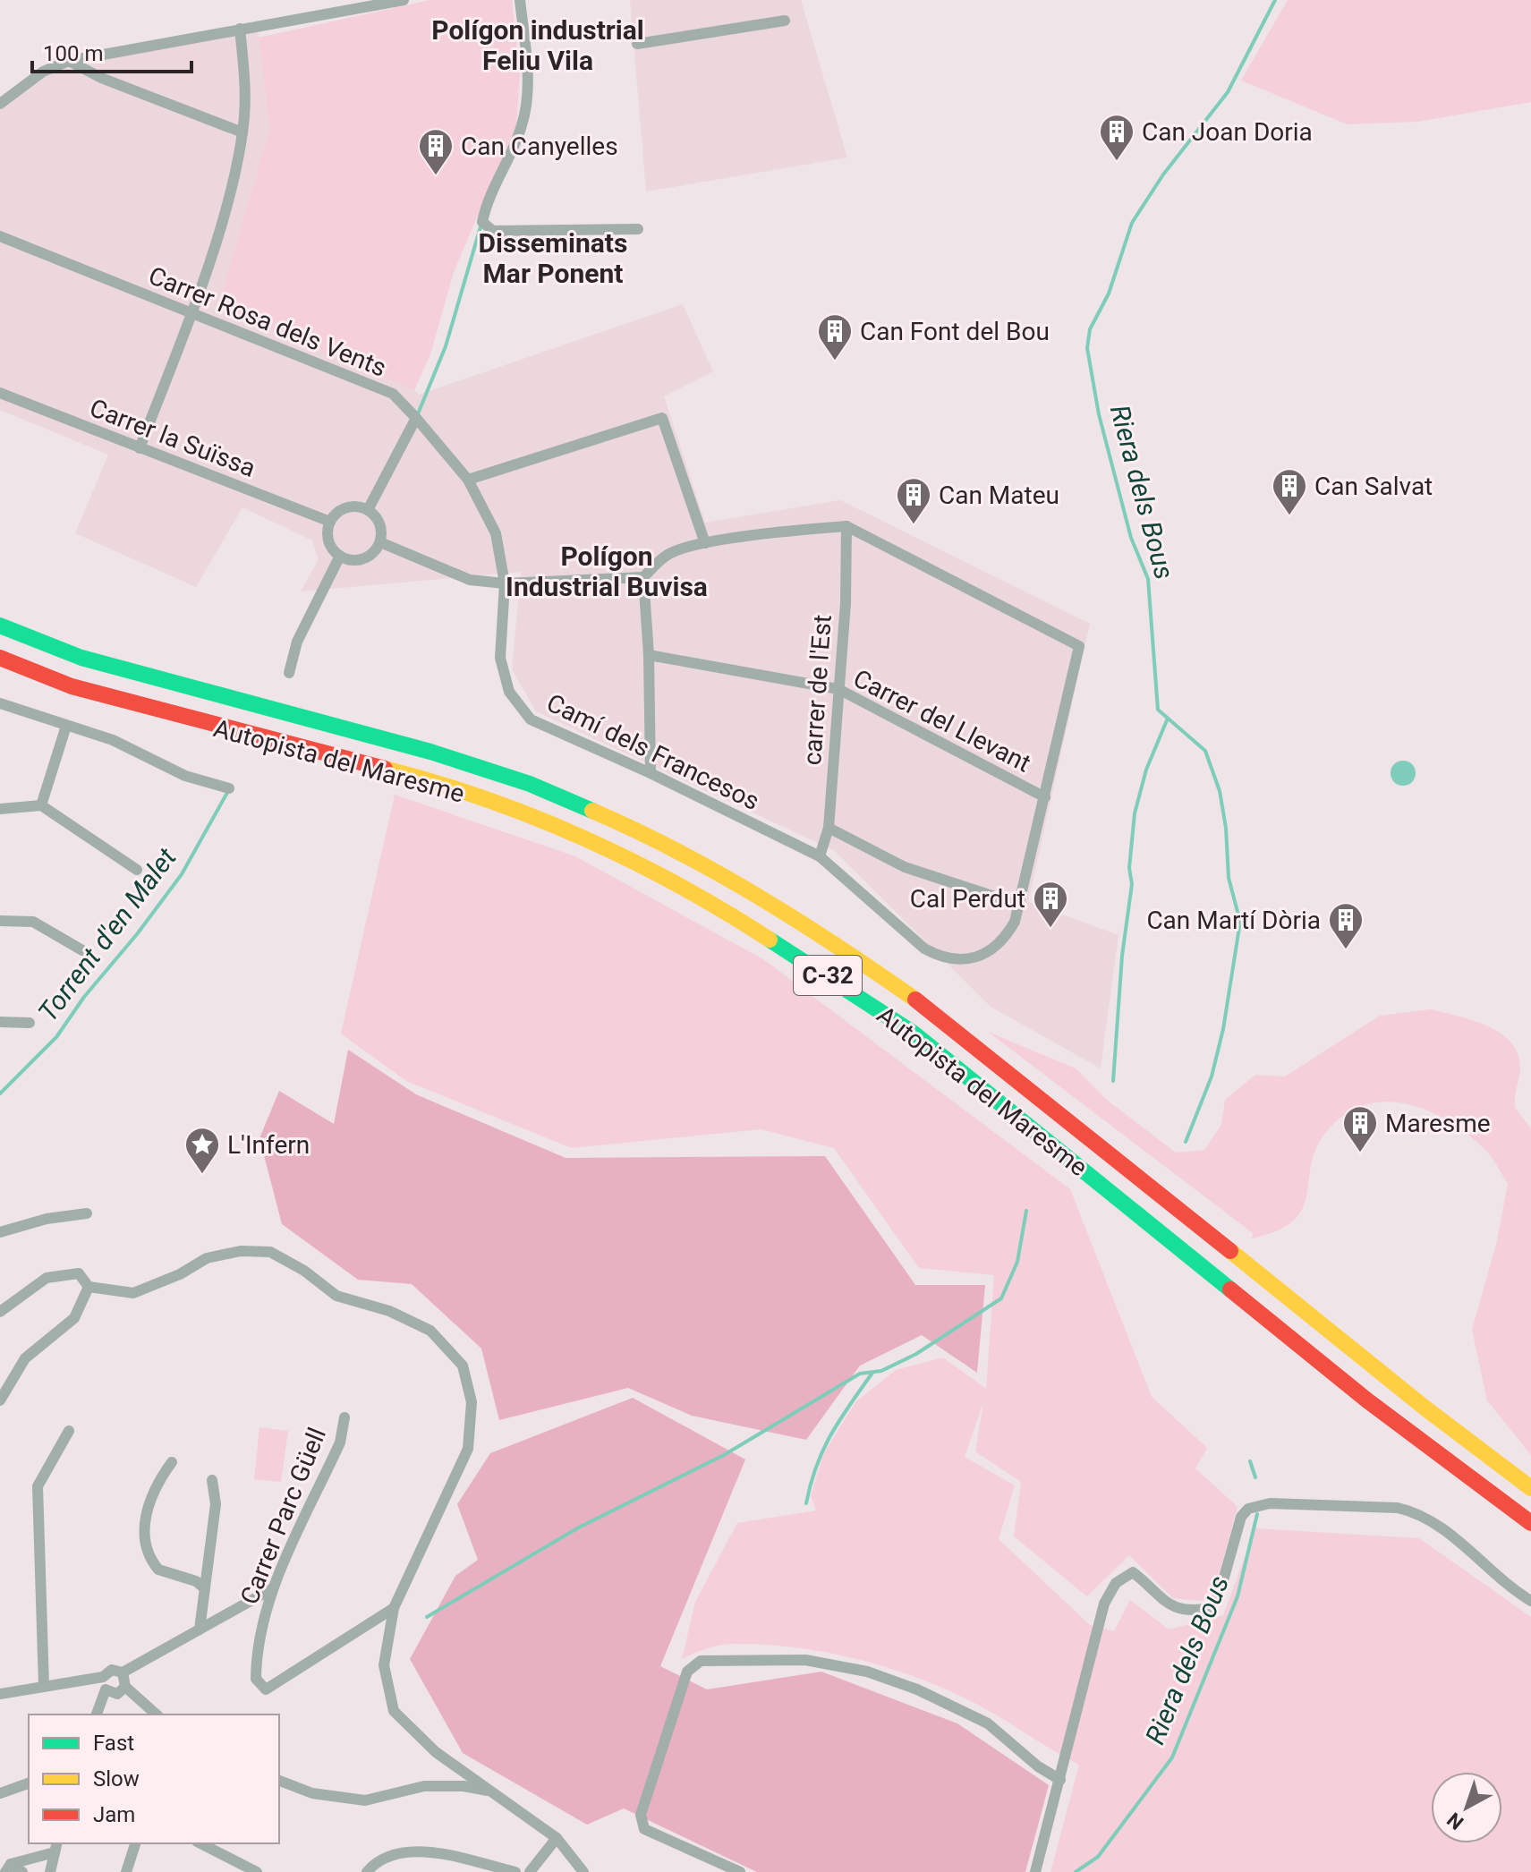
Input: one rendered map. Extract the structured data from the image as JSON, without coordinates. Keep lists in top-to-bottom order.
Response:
{
  "streets": {
    "highway": ["Autopista del Maresme", "C-32"],
    "street": [
      "Carrer Rosa dels Vents",
      "Carrer la Suïssa",
      "carrer de l'Est",
      "Carrer del Llevant",
      "Camí dels Francesos",
      "Carrer Parc Güell"
    ]
  },
  "crossings": [
    ["Carrer Rosa dels Vents", "Camí dels Francesos"],
    ["carrer de l'Est", "Carrer del Llevant"],
    ["carrer de l'Est", "Camí dels Francesos"],
    ["Carrer del Llevant", "Camí dels Francesos"]
  ],
  "districts": ["Polígon industrial Feliu Vila", "Disseminats Mar Ponent", "Polígon Industrial Buvisa"],
  "water": ["Riera dels Bous", "Torrent d'en Malet"],
  "places": {
    "building": [
      "Can Joan Doria",
      "Can Canyelles",
      "Can Font del Bou",
      "Can Salvat",
      "Can Mateu",
      "Cal Perdut",
      "Can Martí Dòria",
      "Maresme"
    ],
    "place": ["L'Infern"]
  },
  "legend": ["Fast", "Slow", "Jam"],
  "scale_bar": "100 m",
  "north": "bottom left"
}
